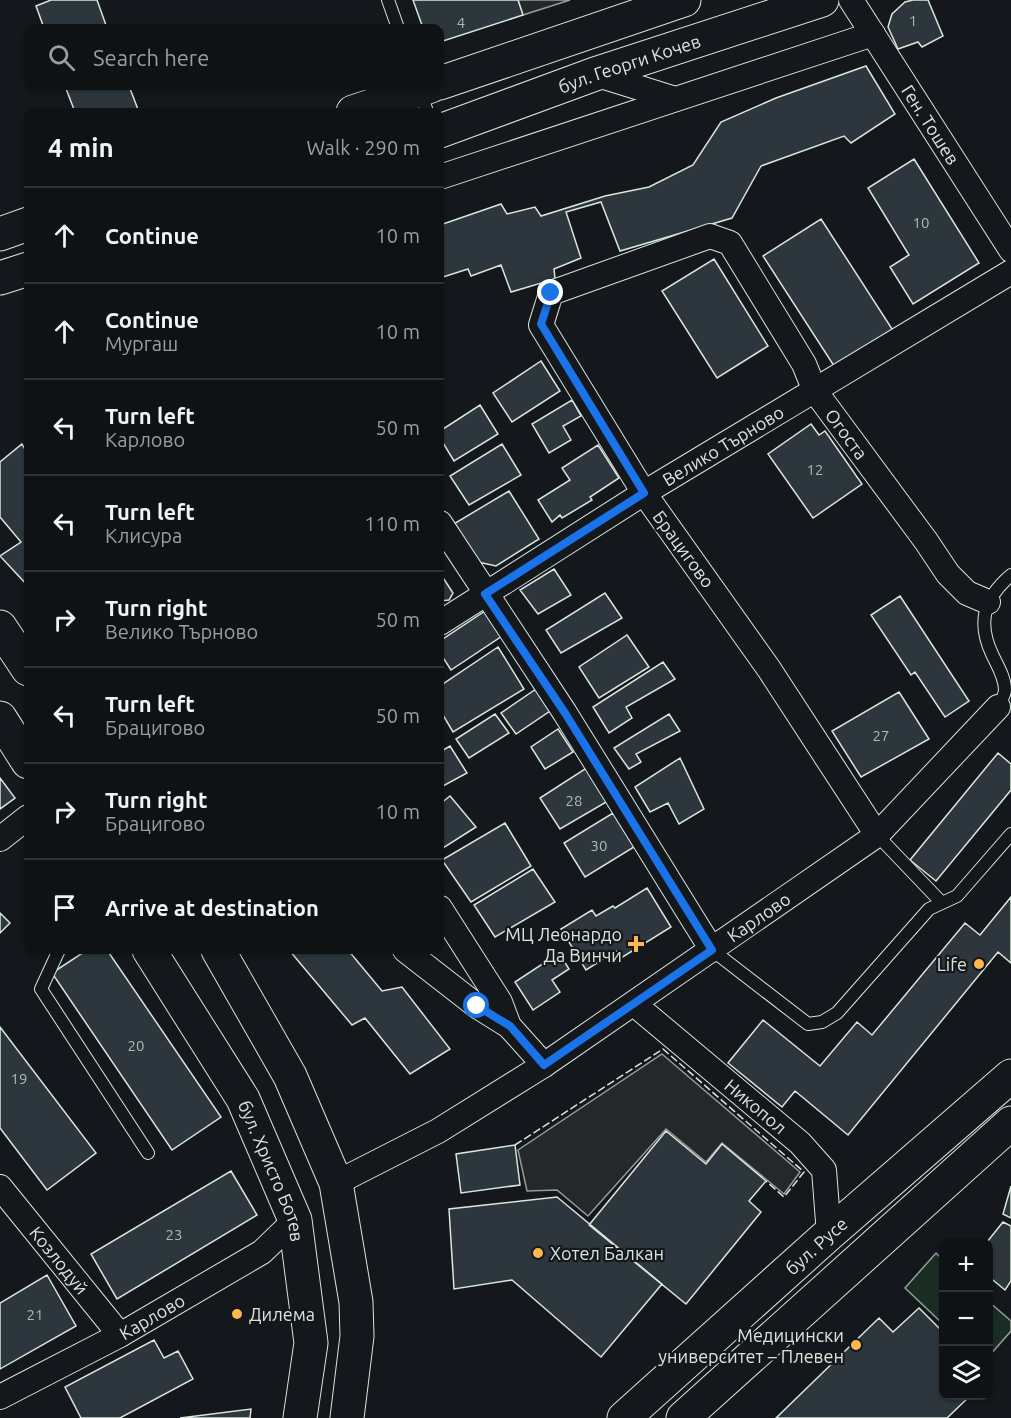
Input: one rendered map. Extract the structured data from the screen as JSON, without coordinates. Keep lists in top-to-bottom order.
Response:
{
  "streets": {
    "main road": ["бул. Георги Кочев", "бул. Христо Ботев", "бул. Русе"],
    "street": [
      "Ген. Тошев",
      "Огоста",
      "Велико Търново",
      "Брацигово",
      "Карлово",
      "Никопол",
      "Козлодуй"
    ]
  },
  "crossings": [
    ["Огоста", "Велико Търново"],
    ["Огоста", "Брацигово"],
    ["Велико Търново", "Брацигово"],
    ["Брацигово", "Карлово"],
    ["Карлово", "Никопол"],
    ["Карлово", "бул. Христо Ботев"],
    ["Карлово", "Козлодуй"],
    ["Никопол", "бул. Русе"]
  ],
  "places": {
    "health": ["МЦ Леонардо Да Винчи"],
    "other": [
      "Life",
      "Хотел Балкан",
      "Дилема",
      "Медицински университет – Плевен"
    ]
  },
  "house_numbers": [
    "1",
    "4",
    "10",
    "12",
    "27",
    "28",
    "30",
    "20",
    "19",
    "23",
    "21"
  ],
  "page": {
    "search": "Search here",
    "heading": ["4 min", "Walk · 290 m"],
    "list": [
      ["Continue", "10 m"],
      ["Continue", "Мургаш", "10 m"],
      ["Turn left", "Карлово", "50 m"],
      ["Turn left", "Клисура", "110 m"],
      ["Turn right", "Велико Търново", "50 m"],
      ["Turn left", "Брацигово", "50 m"],
      ["Turn right", "Брацигово", "10 m"],
      "Arrive at destination"
    ],
    "map_buttons": ["+", "−"]
  }
}
